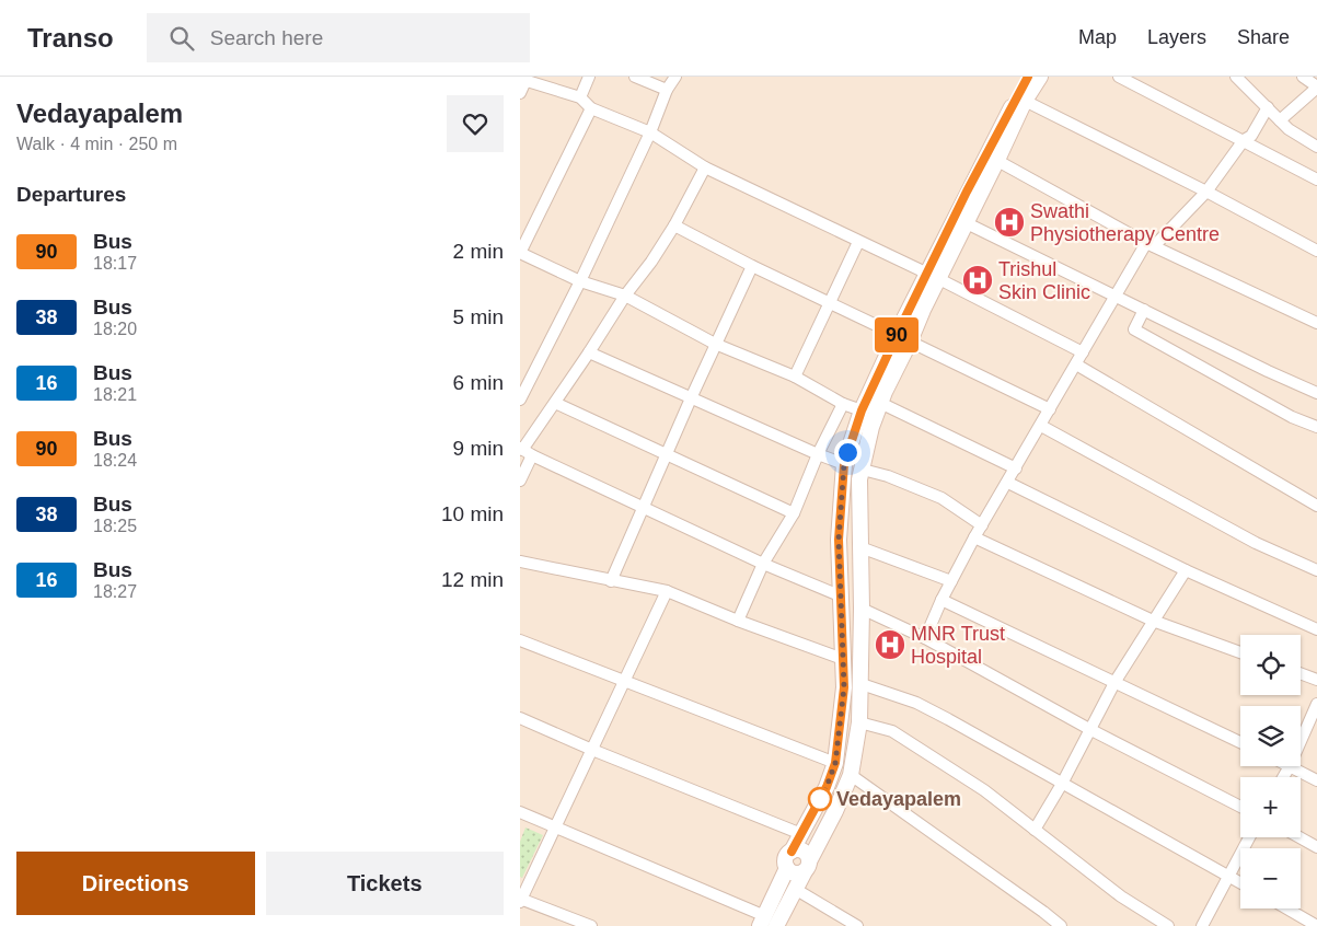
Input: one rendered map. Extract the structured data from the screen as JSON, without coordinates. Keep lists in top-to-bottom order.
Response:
{
  "places": {
    "hospital": ["Swathi Physiotherapy Centre", "Trishul Skin Clinic", "MNR Trust Hospital"],
    "other": ["Vedayapalem"]
  },
  "lines": ["bus line 90"],
  "page": {
    "header": "Transo",
    "search": "Search here",
    "nav": ["Map", "Layers", "Share"],
    "heading": [
      ["Vedayapalem", "Walk · 4 min · 250 m"],
      "Departures"
    ],
    "on_map": "90",
    "list": [
      {
        "mark": "90",
        "name": "Bus",
        "note": "18:17",
        "value": "2 min"
      },
      {
        "mark": "38",
        "name": "Bus",
        "note": "18:20",
        "value": "5 min"
      },
      {
        "mark": "16",
        "name": "Bus",
        "note": "18:21",
        "value": "6 min"
      },
      {
        "mark": "90",
        "name": "Bus",
        "note": "18:24",
        "value": "9 min"
      },
      {
        "mark": "38",
        "name": "Bus",
        "note": "18:25",
        "value": "10 min"
      },
      {
        "mark": "16",
        "name": "Bus",
        "note": "18:27",
        "value": "12 min"
      }
    ],
    "map_buttons": ["+", "−"],
    "buttons": ["Directions", "Tickets"]
  }
}
